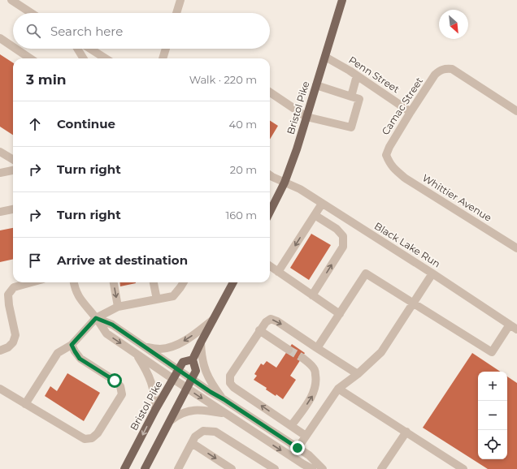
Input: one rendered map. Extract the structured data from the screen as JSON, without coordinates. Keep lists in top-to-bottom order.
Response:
{
  "streets": {
    "main road": ["Bristol Pike"],
    "street": [
      "Penn Street",
      "Camac Street",
      "Whittier Avenue",
      "Black Lake Run"
    ]
  },
  "crossings": [
    ["Penn Street", "Camac Street"],
    ["Penn Street", "Bristol Pike"],
    ["Camac Street", "Whittier Avenue"],
    ["Bristol Pike", "Black Lake Run"]
  ],
  "north": "bottom right",
  "page": {
    "search": "Search here",
    "heading": ["3 min", "Walk · 220 m"],
    "list": [
      ["Continue", "40 m"],
      ["Turn right", "20 m"],
      ["Turn right", "160 m"],
      "Arrive at destination"
    ],
    "map_buttons": ["+", "−"]
  }
}
